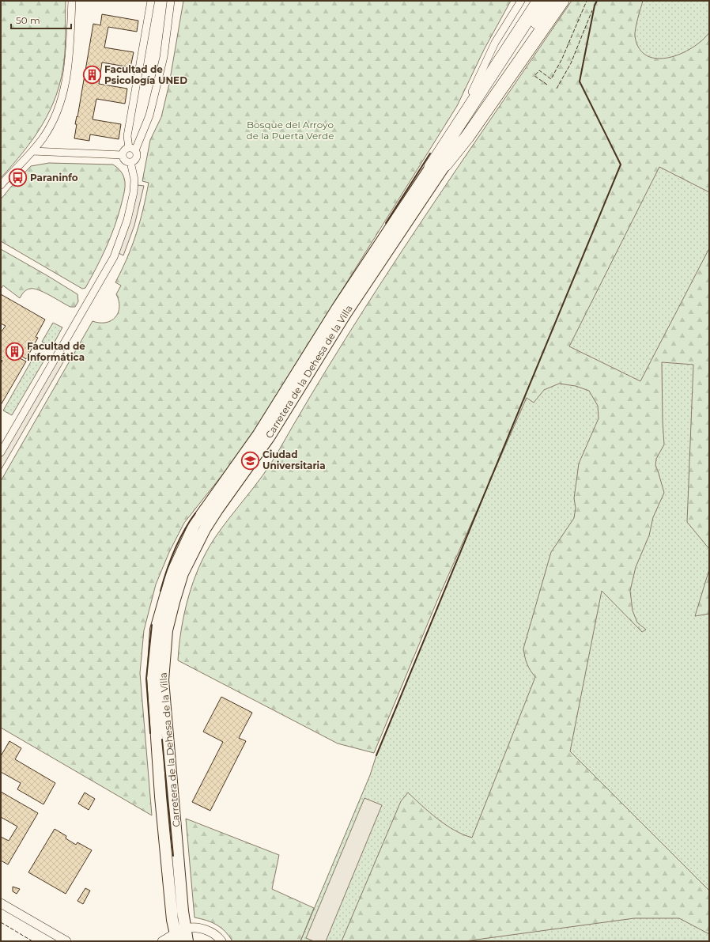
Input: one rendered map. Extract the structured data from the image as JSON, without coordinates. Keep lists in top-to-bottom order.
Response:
{
  "streets": {
    "main road": ["Carretera de la Dehesa de la Villa"]
  },
  "parks": ["Bosque del Arroyo de la Puerta Verde"],
  "places": {
    "building": ["Facultad de Psicología UNED", "Facultad de Informática"],
    "bus stop": ["Paraninfo"],
    "school or university": ["Ciudad Universitaria"]
  },
  "scale_bar": "50 m"
}
